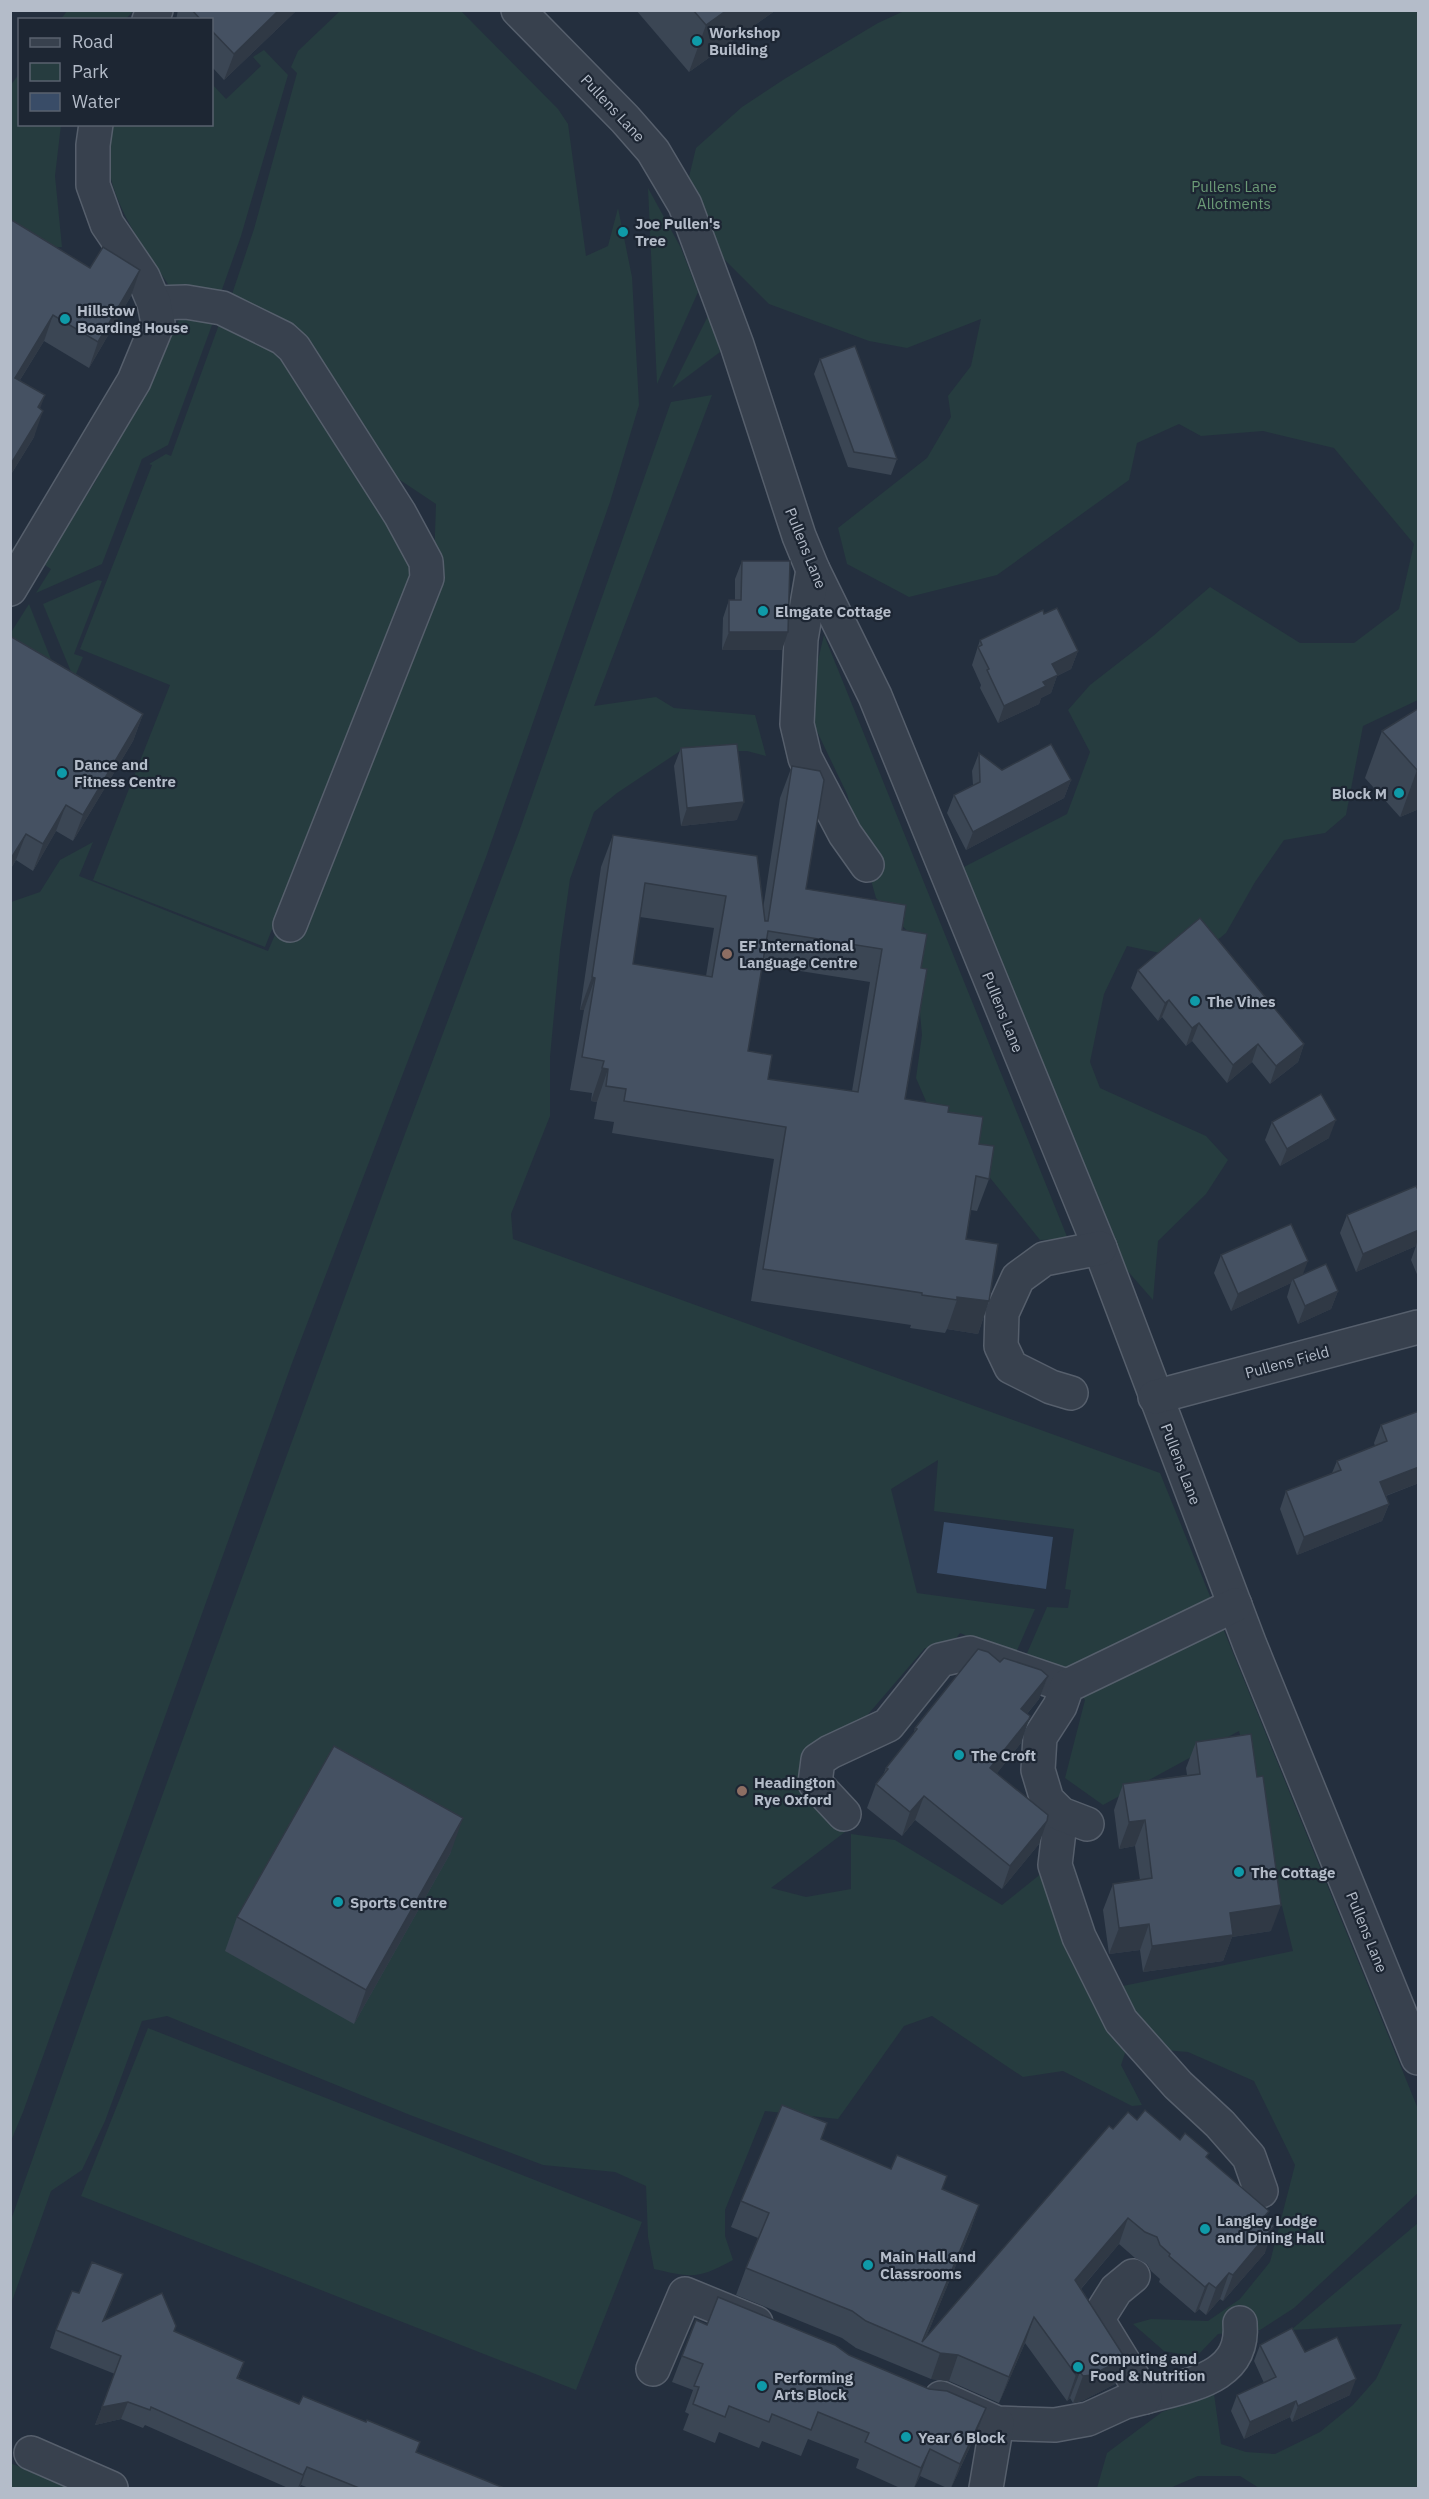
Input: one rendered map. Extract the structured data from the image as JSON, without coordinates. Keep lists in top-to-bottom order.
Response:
{
  "streets": {
    "street": ["Pullens Lane", "Pullens Field"]
  },
  "crossings": [
    ["Pullens Lane", "Pullens Field"]
  ],
  "parks": ["Pullens Lane Allotments"],
  "places": [
    "Workshop Building",
    "Joe Pullen's Tree",
    "Hillstow Boarding House",
    "Elmgate Cottage",
    "Dance and Fitness Centre",
    "Block M",
    "EF International Language Centre",
    "The Vines",
    "The Croft",
    "Headington Rye Oxford",
    "The Cottage",
    "Sports Centre",
    "Langley Lodge and Dining Hall",
    "Main Hall and Classrooms",
    "Computing and Food & Nutrition",
    "Performing Arts Block",
    "Year 6 Block"
  ],
  "legend": ["Road", "Park", "Water"]
}
